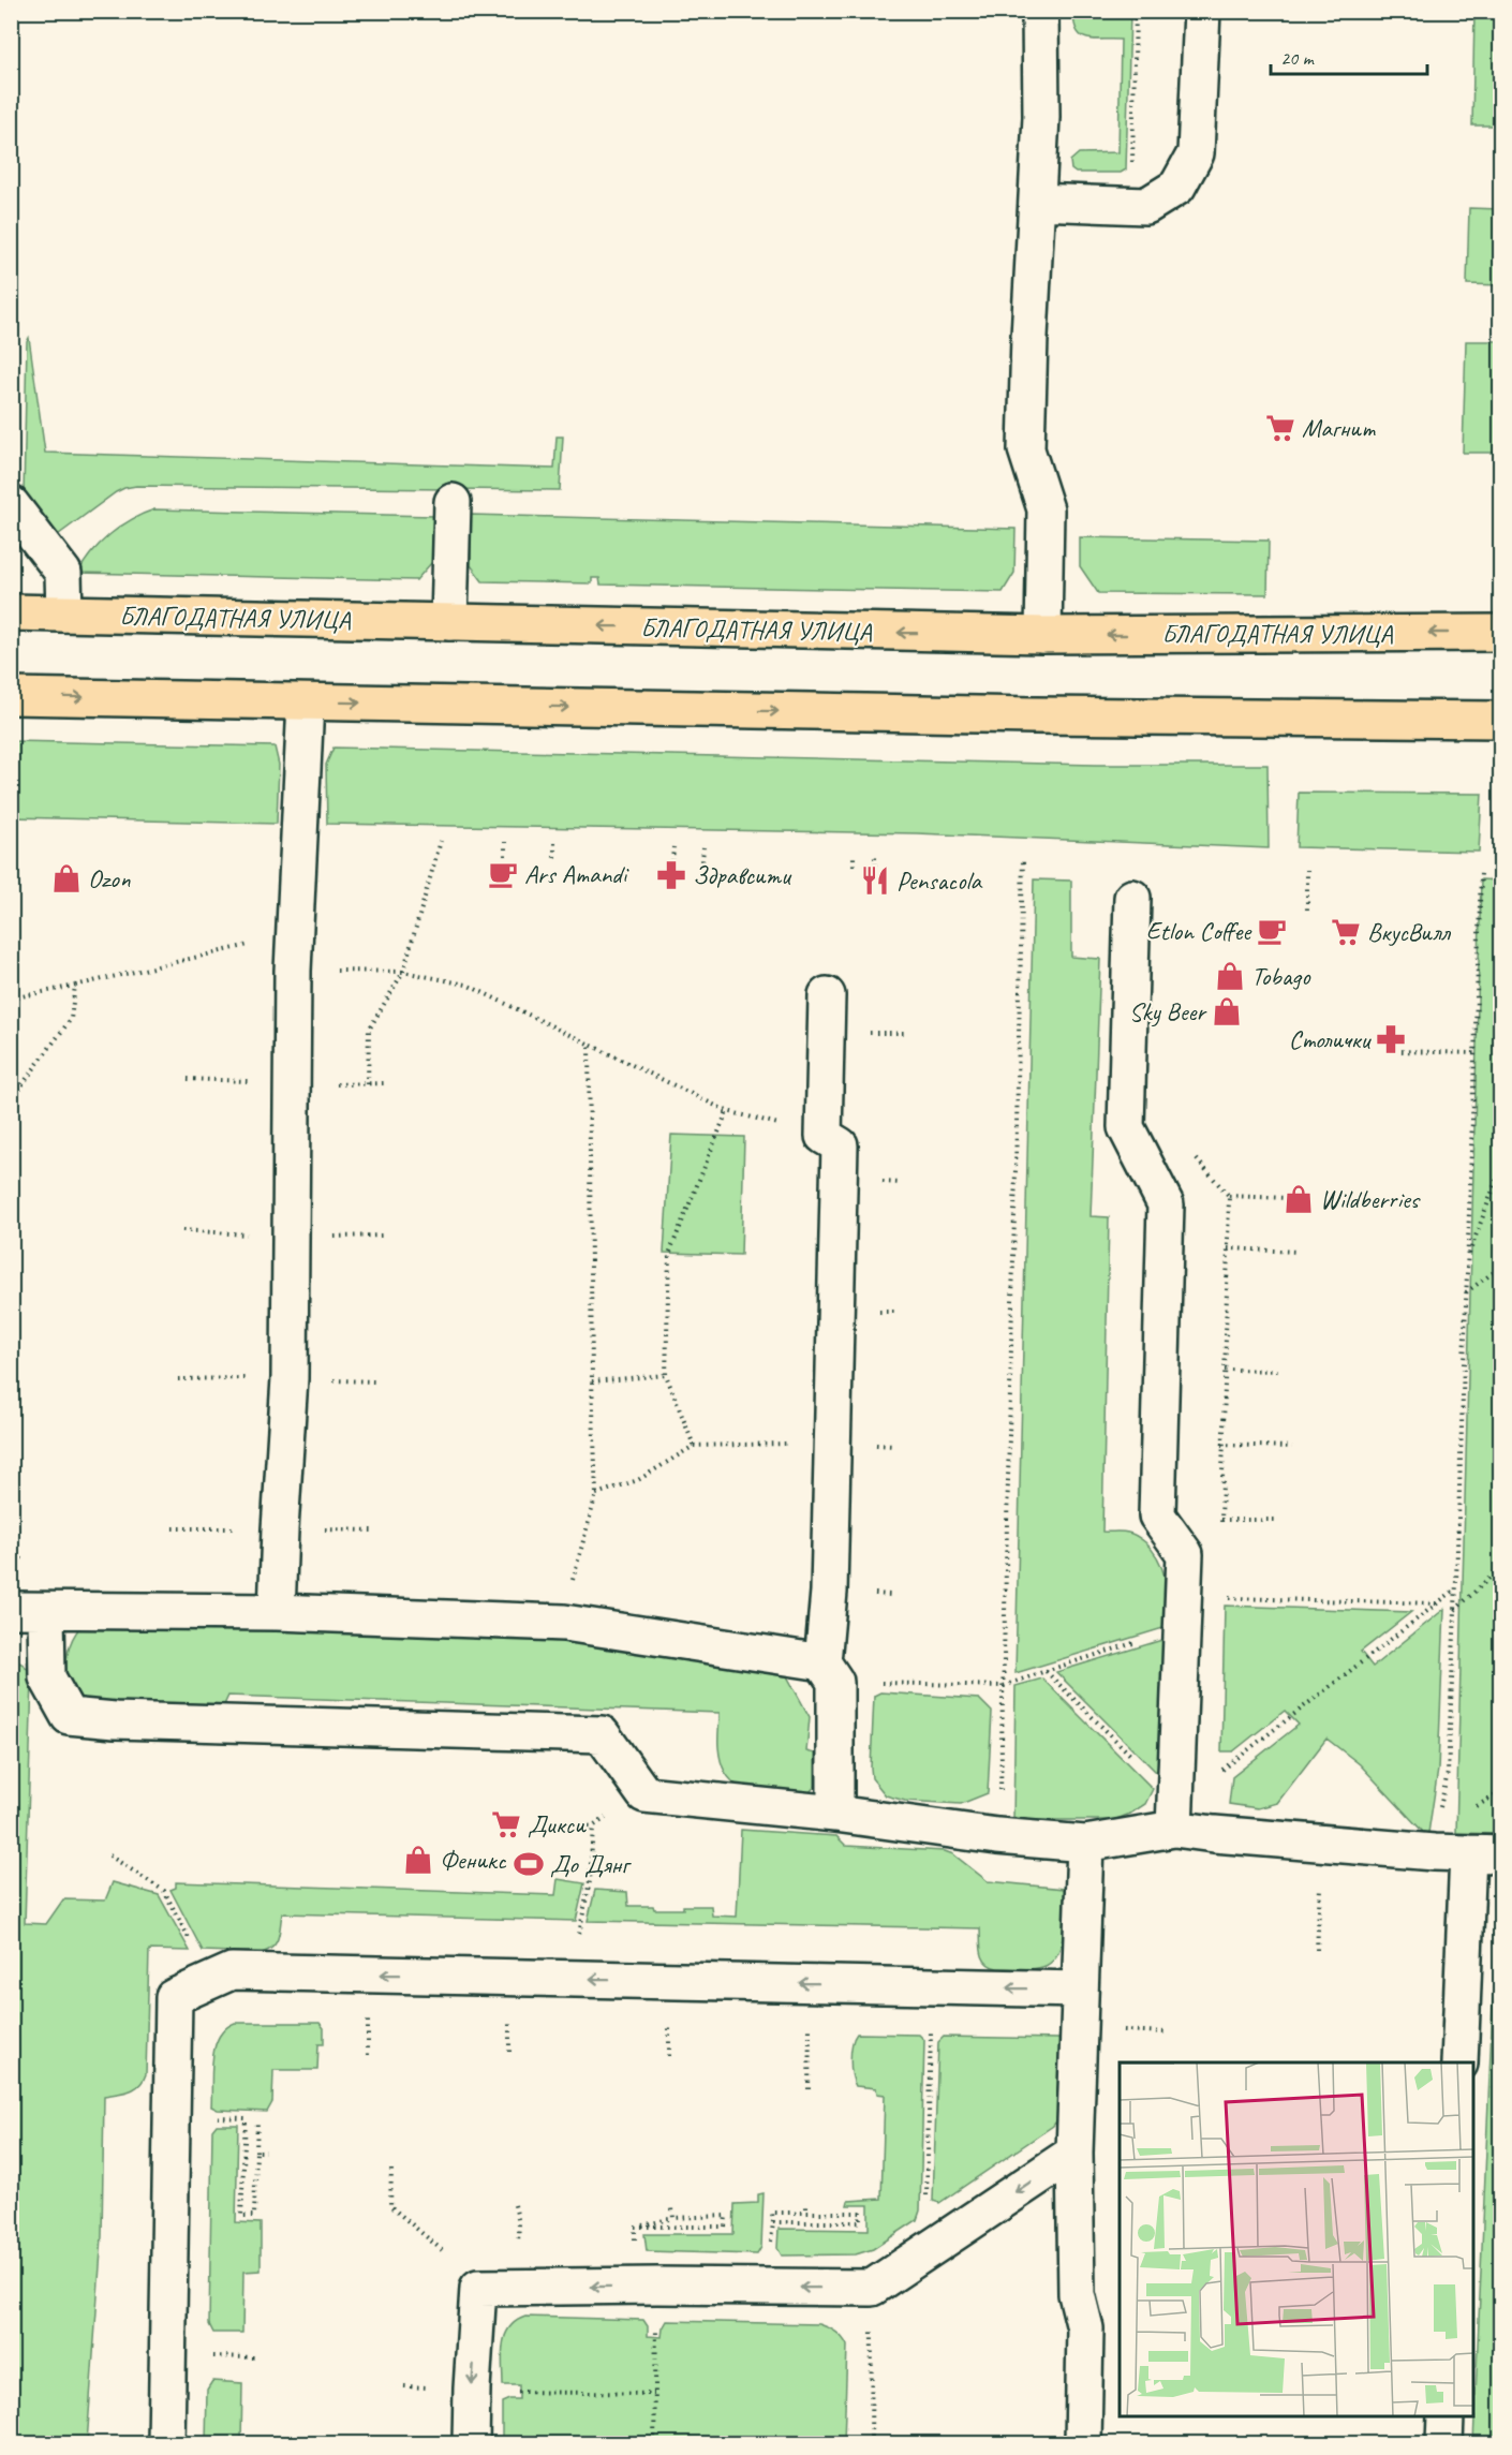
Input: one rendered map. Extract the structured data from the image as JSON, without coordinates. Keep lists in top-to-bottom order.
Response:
{
  "streets": {
    "main road": ["БЛАГОДАТНАЯ УЛИЦА"]
  },
  "places": {
    "supermarket": ["Магнит", "ВкусВилл", "Дикси"],
    "cafe": ["Ars Amandi", "Etlon Coffee"],
    "pharmacy": ["Здравсити", "Столички"],
    "shop": [
      "Ozon",
      "Tobago",
      "Sky Beer",
      "Wildberries",
      "Феникс"
    ],
    "restaurant": ["Pensacola"],
    "sports": ["До Дянг"]
  },
  "scale_bar": "20 m"
}
